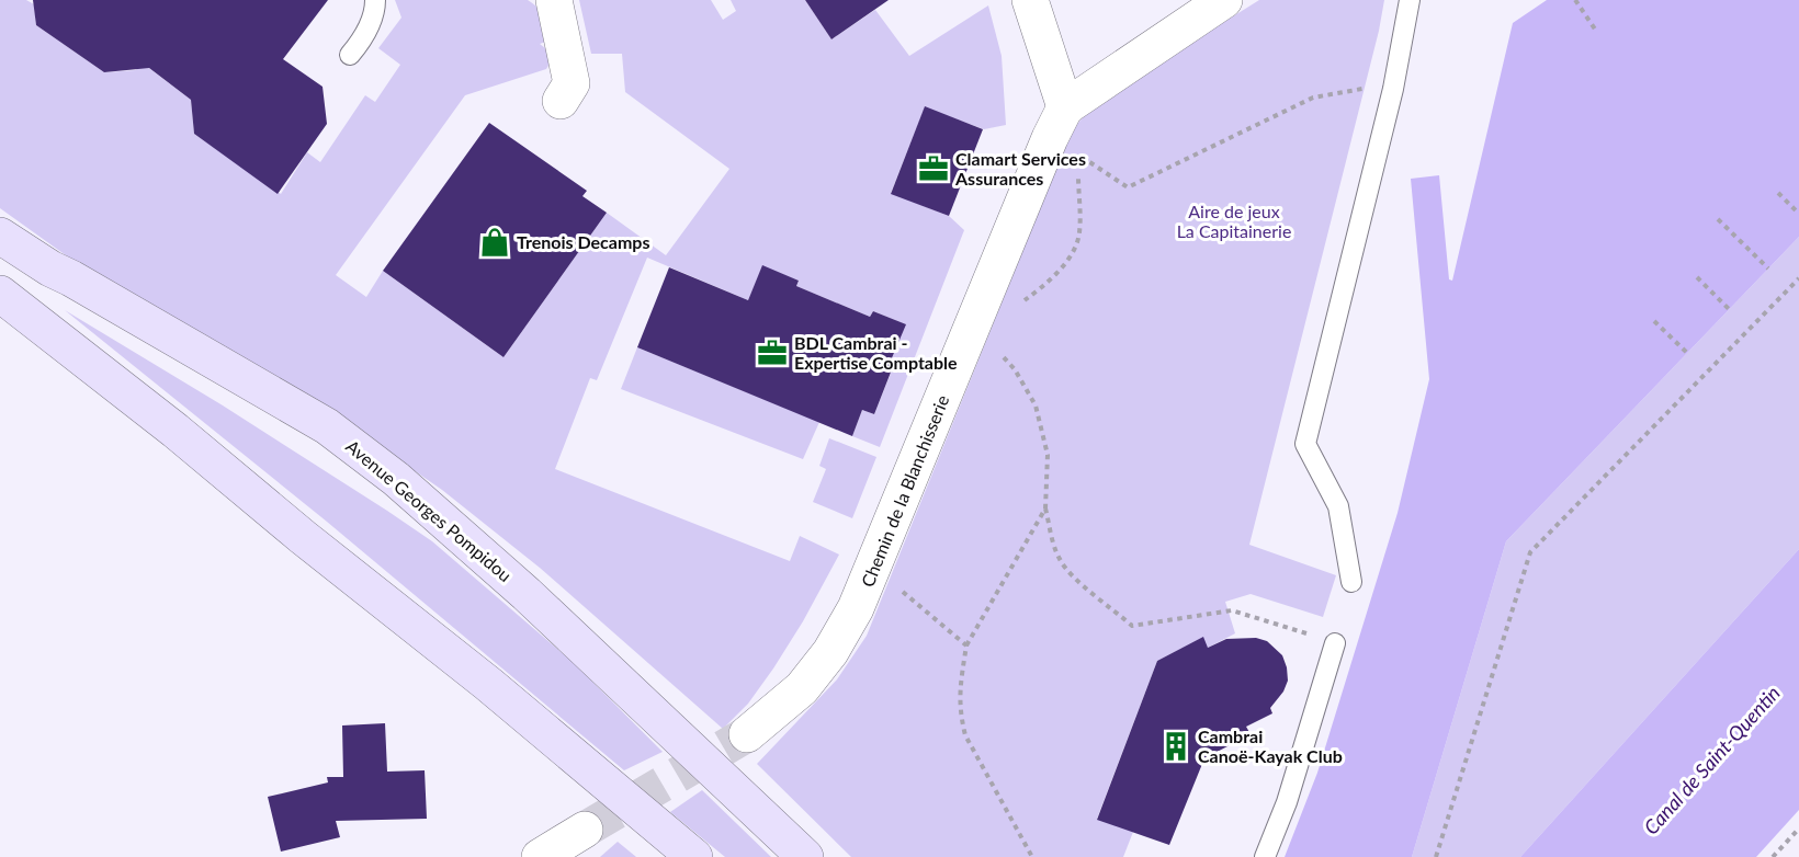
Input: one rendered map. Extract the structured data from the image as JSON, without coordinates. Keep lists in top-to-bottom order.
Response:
{
  "streets": {
    "main road": ["Avenue Georges Pompidou"],
    "street": ["Chemin de la Blanchisserie"]
  },
  "water": ["Canal de Saint-Quentin"],
  "parks": ["Aire de jeux La Capitainerie"],
  "places": {
    "office": ["Clamart Services Assurances", "BDL Cambrai - Expertise Comptable"],
    "shop": ["Trenois Decamps"],
    "building": ["Cambrai Canoë-Kayak Club"]
  }
}
